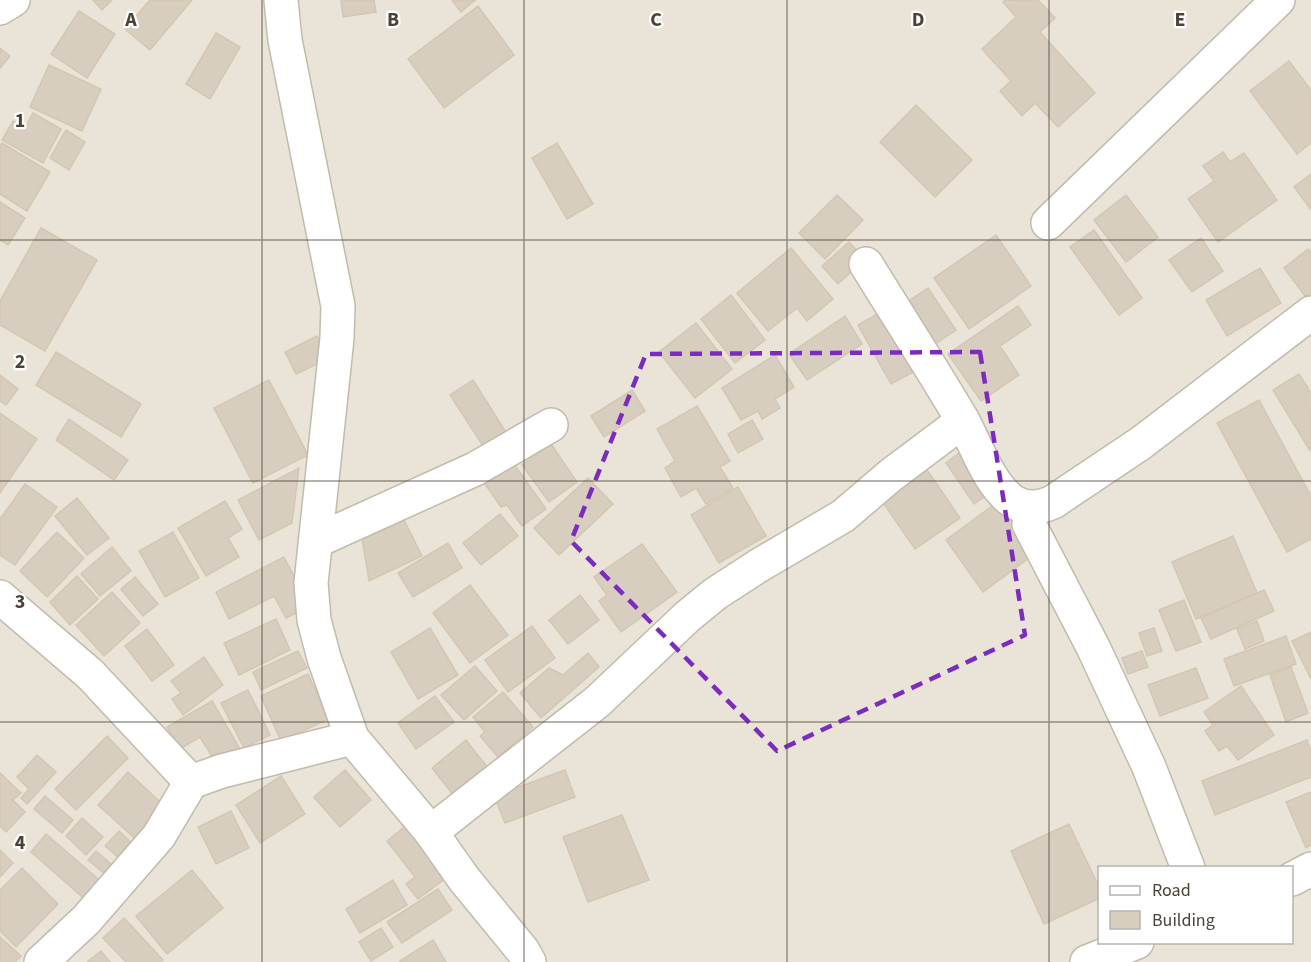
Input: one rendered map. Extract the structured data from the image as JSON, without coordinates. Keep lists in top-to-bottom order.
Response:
{
  "legend": ["Road", "Building"],
  "grid": {
    "columns": [
      "A",
      "B",
      "C",
      "D",
      "E"
    ],
    "rows": [
      "1",
      "2",
      "3",
      "4"
    ]
  }
}
